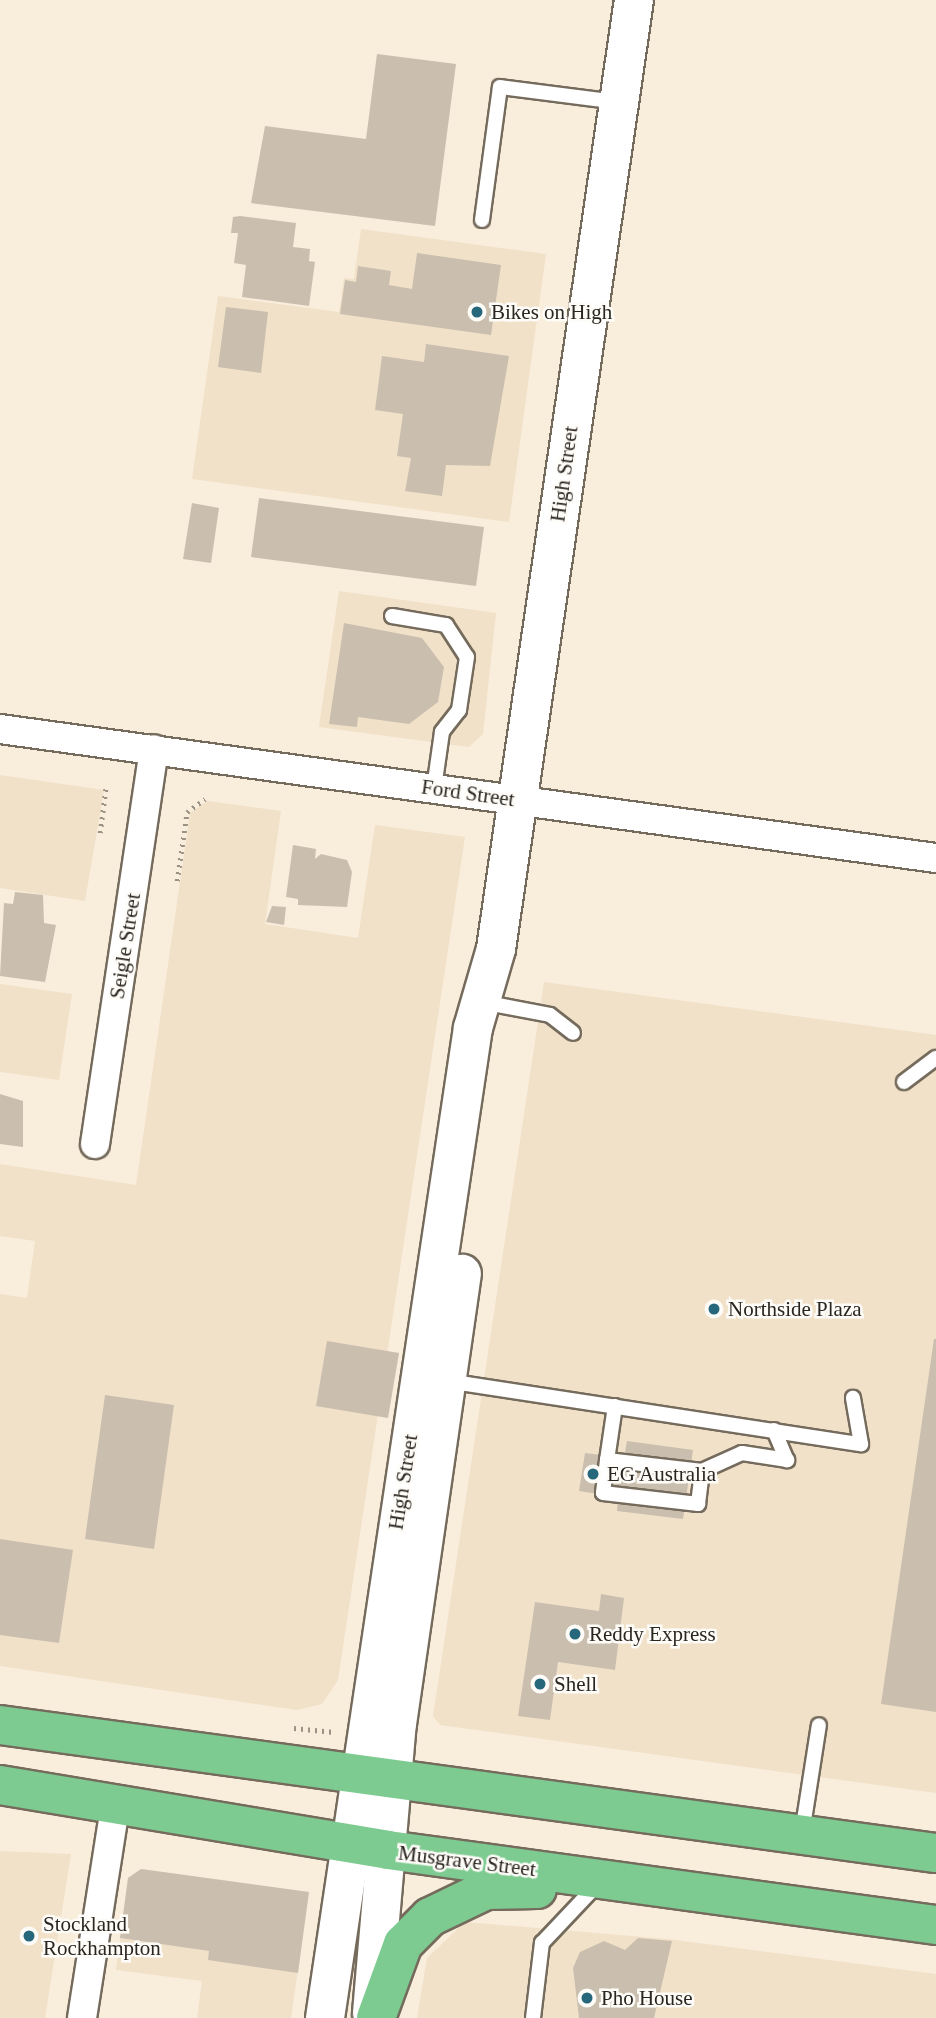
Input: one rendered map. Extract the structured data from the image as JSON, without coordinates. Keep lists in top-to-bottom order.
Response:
{
  "streets": {
    "main road": ["High Street", "Musgrave Street"],
    "street": ["Ford Street", "Seigle Street"]
  },
  "crossings": [
    ["High Street", "Ford Street"],
    ["High Street", "Musgrave Street"],
    ["Ford Street", "Seigle Street"]
  ],
  "places": [
    "Bikes on High",
    "Northside Plaza",
    "EG Australia",
    "Reddy Express",
    "Shell",
    "Stockland Rockhampton",
    "Pho House"
  ]
}
